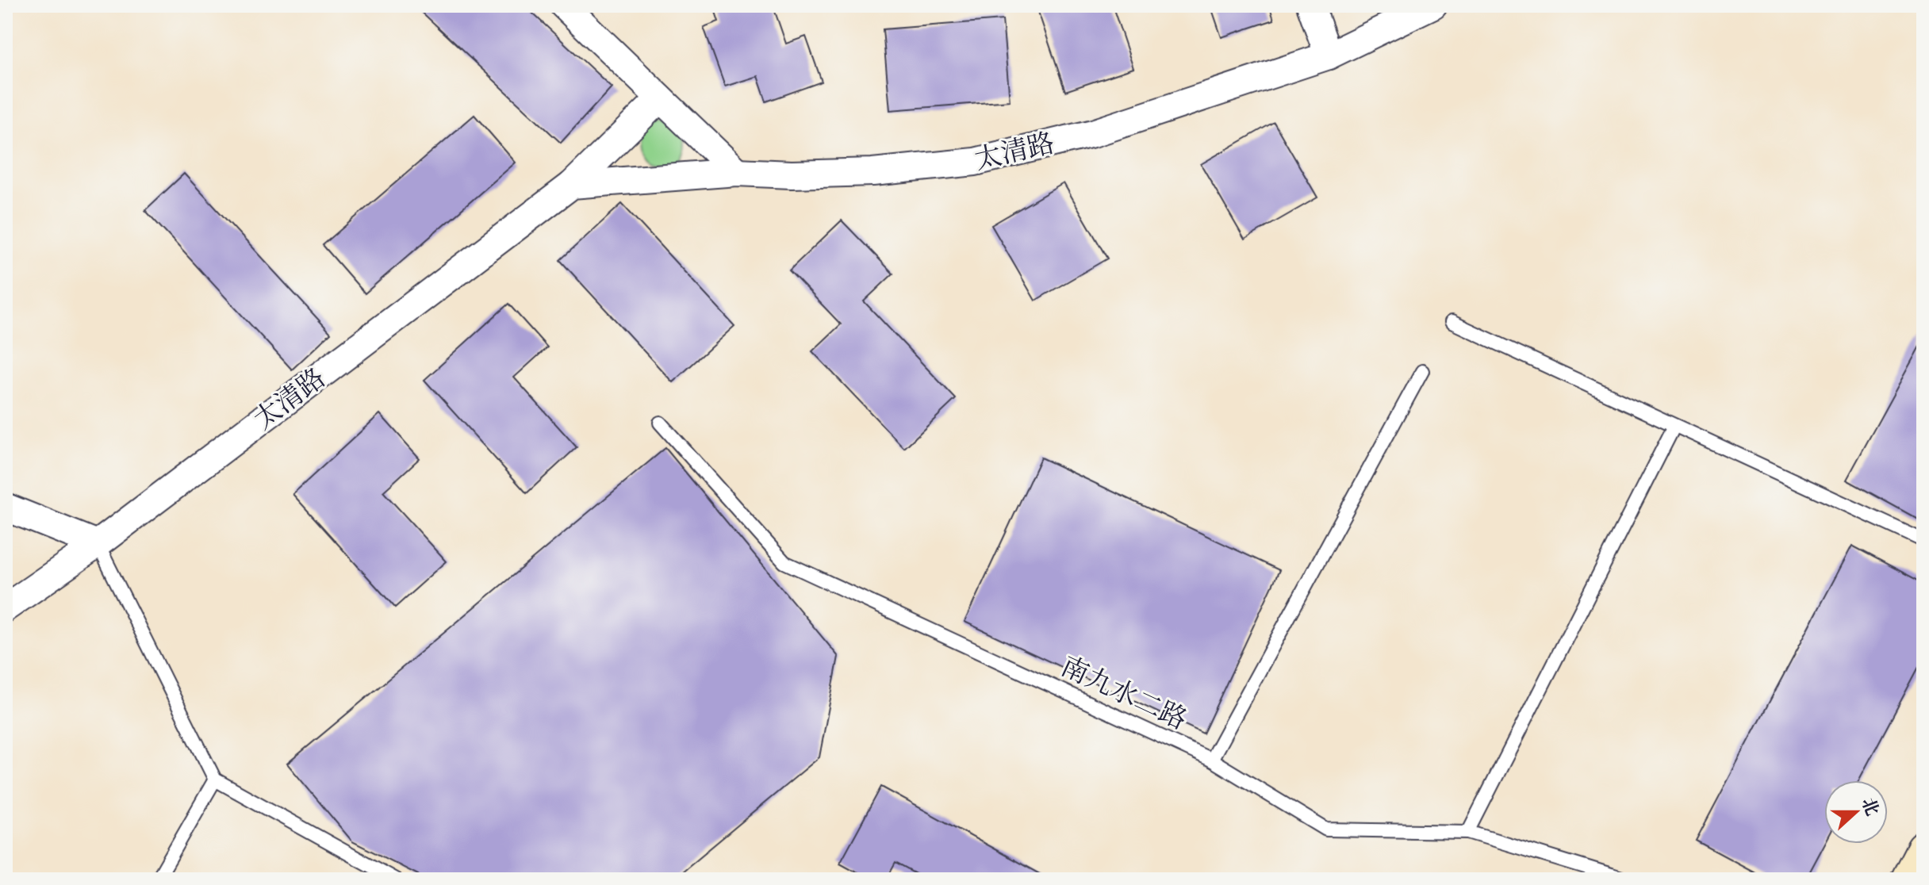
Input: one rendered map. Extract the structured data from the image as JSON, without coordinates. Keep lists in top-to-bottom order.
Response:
{
  "streets": {
    "street": ["太清路"],
    "lane": ["南九水二路"]
  },
  "north": "right"
}
